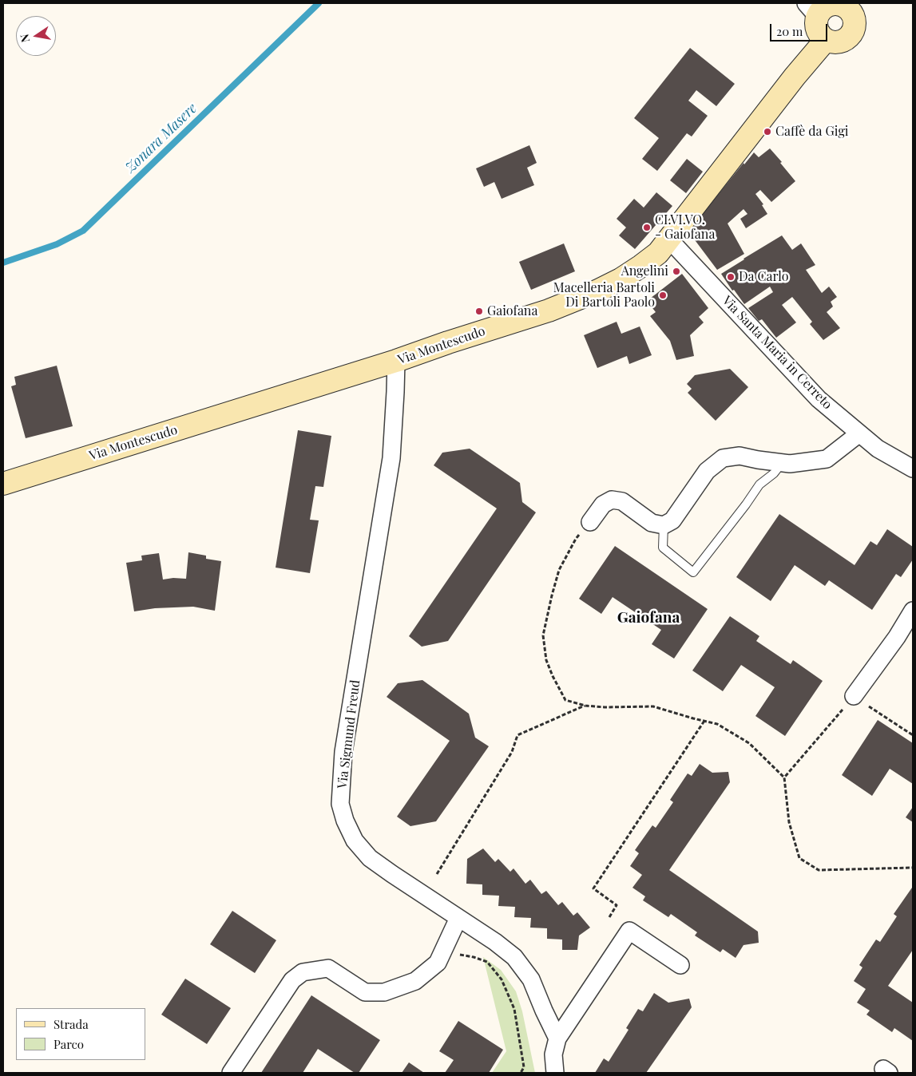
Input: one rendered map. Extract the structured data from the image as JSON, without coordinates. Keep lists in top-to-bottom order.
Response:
{
  "streets": {
    "street": ["Via Montescudo", "Via Santa Maria in Cerreto", "Via Sigmund Freud"]
  },
  "crossings": [
    ["Via Montescudo", "Via Santa Maria in Cerreto"],
    ["Via Montescudo", "Via Sigmund Freud"]
  ],
  "districts": ["Gaiofana"],
  "water": ["Zonara Masere"],
  "places": [
    "Caffè da Gigi",
    "CI.VI.VO. - Gaiofana",
    "Angelini",
    "Da Carlo",
    "Macelleria Bartoli Di Bartoli Paolo",
    "Gaiofana"
  ],
  "legend": ["Strada", "Parco"],
  "scale_bar": "20 m",
  "north": "left"
}
